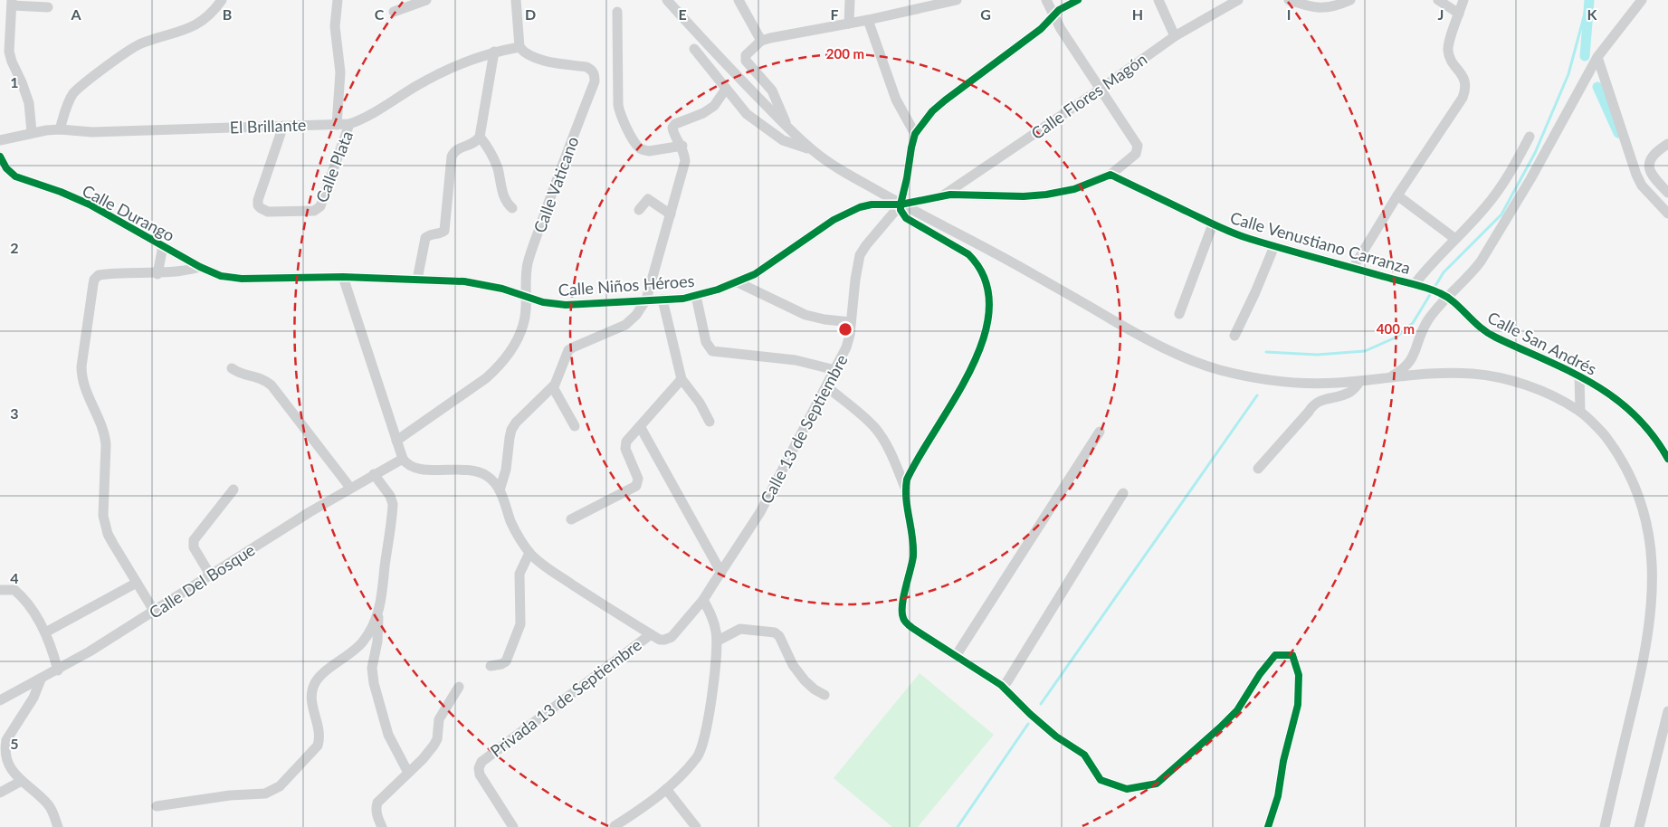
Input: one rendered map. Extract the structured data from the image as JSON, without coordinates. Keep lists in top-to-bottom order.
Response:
{
  "streets": {
    "street": [
      "Calle Flores Magón",
      "El Brillante",
      "Calle Plata",
      "Calle Vaticano",
      "Calle Durango",
      "Calle Venustiano Carranza",
      "Calle Niños Héroes",
      "Calle San Andrés",
      "Calle 13 de Septiembre",
      "Calle Del Bosque",
      "Privada 13 de Septiembre"
    ]
  },
  "crossings": [
    ["El Brillante", "Calle Plata"],
    ["El Brillante", "Calle Vaticano"],
    ["Calle Vaticano", "Calle Niños Héroes"],
    ["Calle Durango", "Calle Niños Héroes"],
    ["Calle Venustiano Carranza", "Calle San Andrés"],
    ["Calle Niños Héroes", "Calle 13 de Septiembre"],
    ["Calle 13 de Septiembre", "Privada 13 de Septiembre"]
  ],
  "grid": {
    "columns": [
      "A",
      "B",
      "C",
      "D",
      "E",
      "F",
      "G",
      "H",
      "I",
      "J",
      "K"
    ],
    "rows": [
      "1",
      "2",
      "3",
      "4",
      "5"
    ]
  },
  "rings": ["200 m", "400 m"]
}
